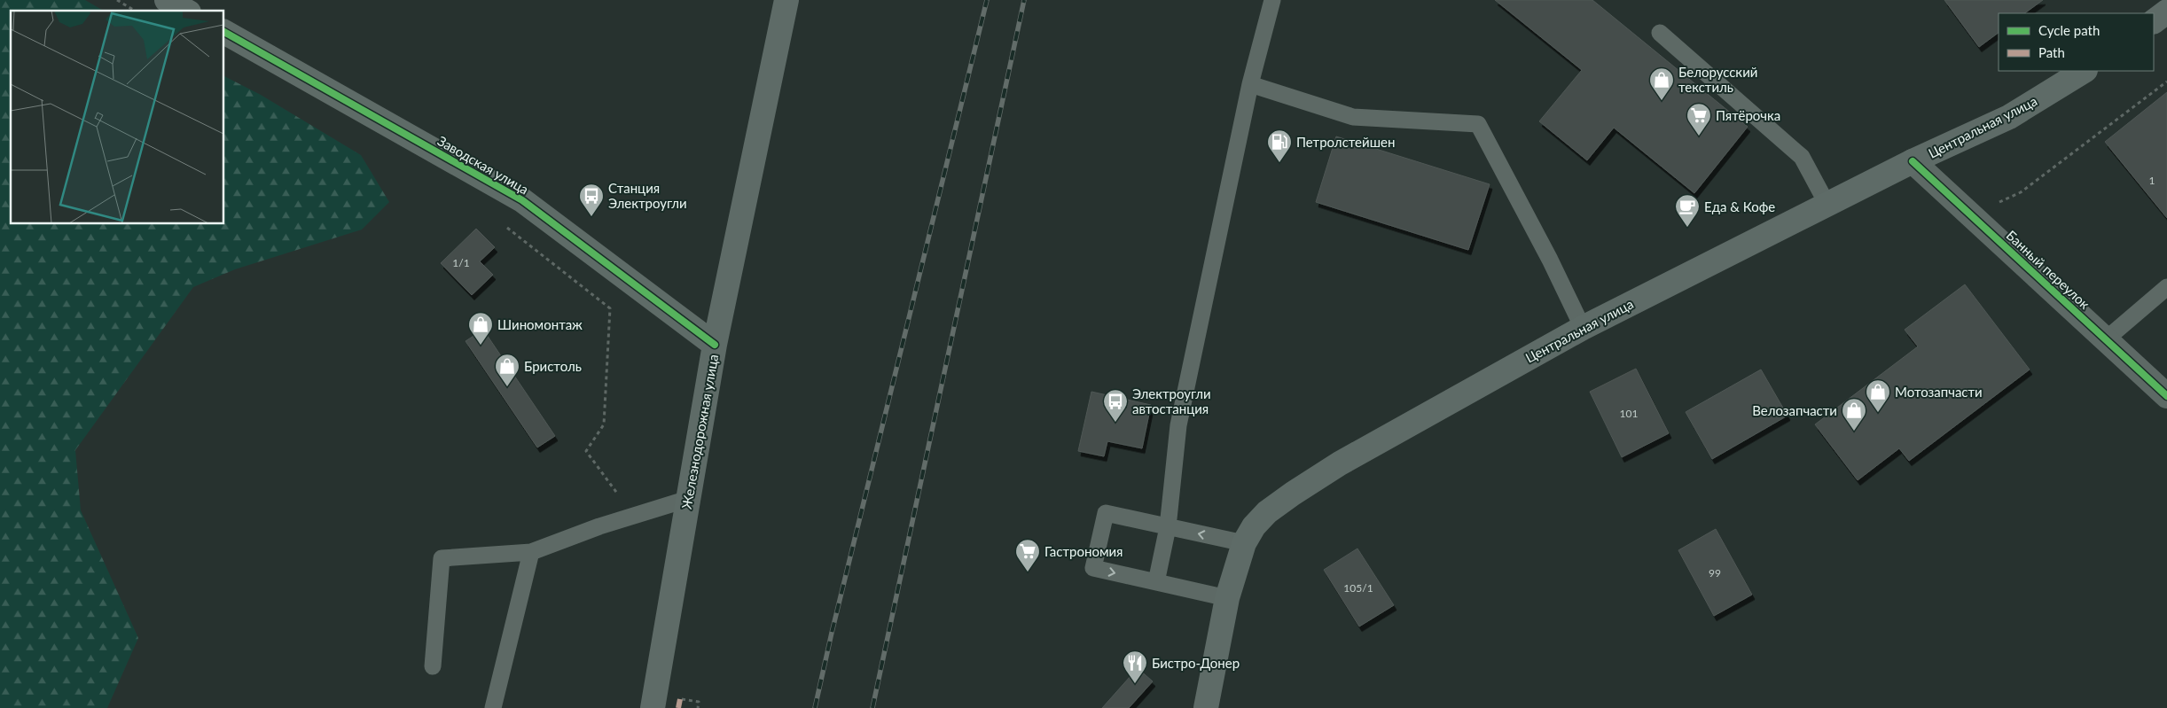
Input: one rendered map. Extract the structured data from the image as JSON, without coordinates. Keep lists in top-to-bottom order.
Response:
{
  "streets": {
    "main road": ["Центральная улица", "Заводская улица", "Железнодорожная улица"],
    "street": ["Банный переулок"]
  },
  "crossings": [
    ["Центральная улица", "Банный переулок"],
    ["Заводская улица", "Железнодорожная улица"]
  ],
  "places": {
    "shop": [
      "Белорусский текстиль",
      "Шиномонтаж",
      "Бристоль",
      "Мотозапчасти",
      "Велозапчасти"
    ],
    "supermarket": ["Пятёрочка", "Гастрономия"],
    "fuel station": ["Петролстейшен"],
    "bus stop": ["Станция Электроугли", "Электроугли автостанция"],
    "cafe": ["Еда & Кофе"],
    "restaurant": ["Бистро-Донер"]
  },
  "house_numbers": [
    "1",
    "1/1",
    "101",
    "99",
    "105/1"
  ],
  "legend": ["Cycle path", "Path"]
}
